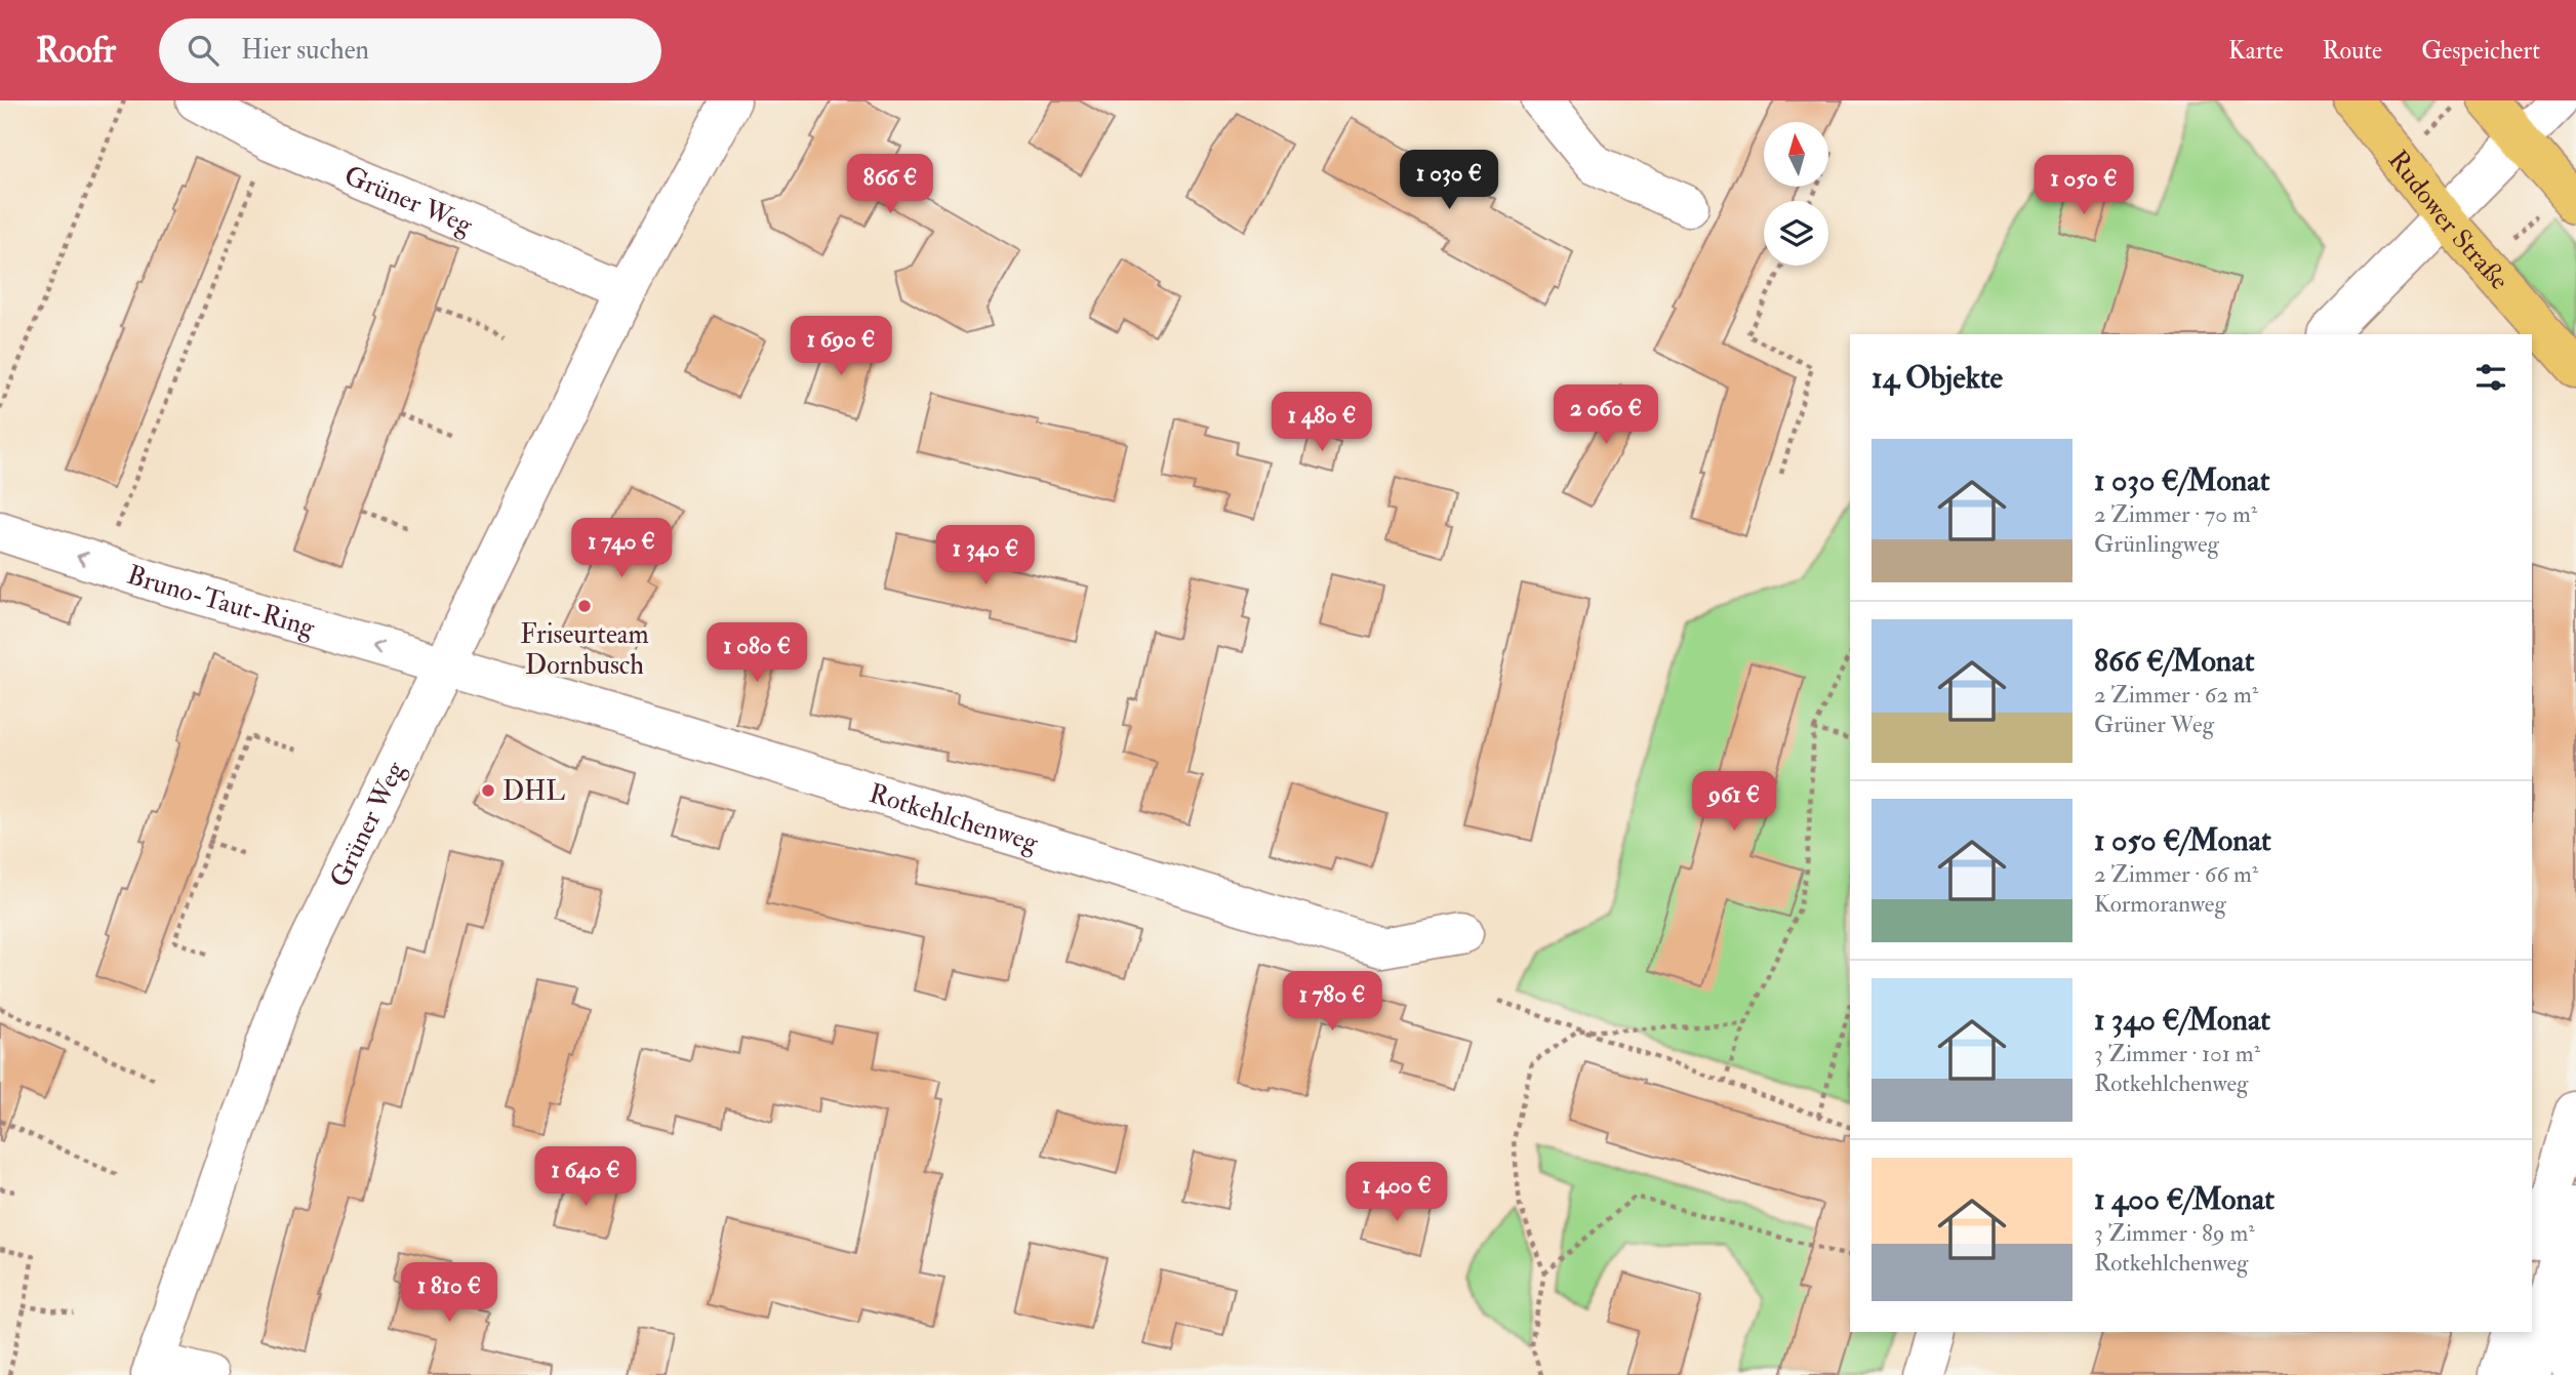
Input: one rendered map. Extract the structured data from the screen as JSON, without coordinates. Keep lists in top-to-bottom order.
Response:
{
  "streets": {
    "main road": ["Rudower Straße"],
    "street": ["Grüner Weg", "Bruno-Taut-Ring", "Rotkehlchenweg"]
  },
  "crossings": [
    ["Grüner Weg", "Bruno-Taut-Ring"],
    ["Grüner Weg", "Rotkehlchenweg"],
    ["Bruno-Taut-Ring", "Rotkehlchenweg"]
  ],
  "one_way": ["Bruno-Taut-Ring"],
  "places": ["Friseurteam Dornbusch", "DHL"],
  "north": "top",
  "page": {
    "header": "Roofr",
    "search": "Hier suchen",
    "nav": ["Karte", "Route", "Gespeichert"],
    "price": [
      "1 030 €",
      "866 €",
      "1 050 €",
      "1 690 €",
      "2 060 €",
      "1 480 €",
      "1 740 €",
      "1 340 €",
      "1 080 €",
      "961 €",
      "1 780 €",
      "1 640 €",
      "1 400 €",
      "1 810 €"
    ],
    "heading": "14 Objekte",
    "list": [
      {
        "name": "1 030 €/Monat",
        "note": "2 Zimmer · 70 m² · Grünlingweg"
      },
      {
        "name": "866 €/Monat",
        "note": "2 Zimmer · 62 m² · Grüner Weg"
      },
      {
        "name": "1 050 €/Monat",
        "note": "2 Zimmer · 66 m² · Kormoranweg"
      },
      {
        "name": "1 340 €/Monat",
        "note": "3 Zimmer · 101 m² · Rotkehlchenweg"
      },
      {
        "name": "1 400 €/Monat",
        "note": "3 Zimmer · 89 m² · Rotkehlchenweg"
      }
    ]
  }
}
